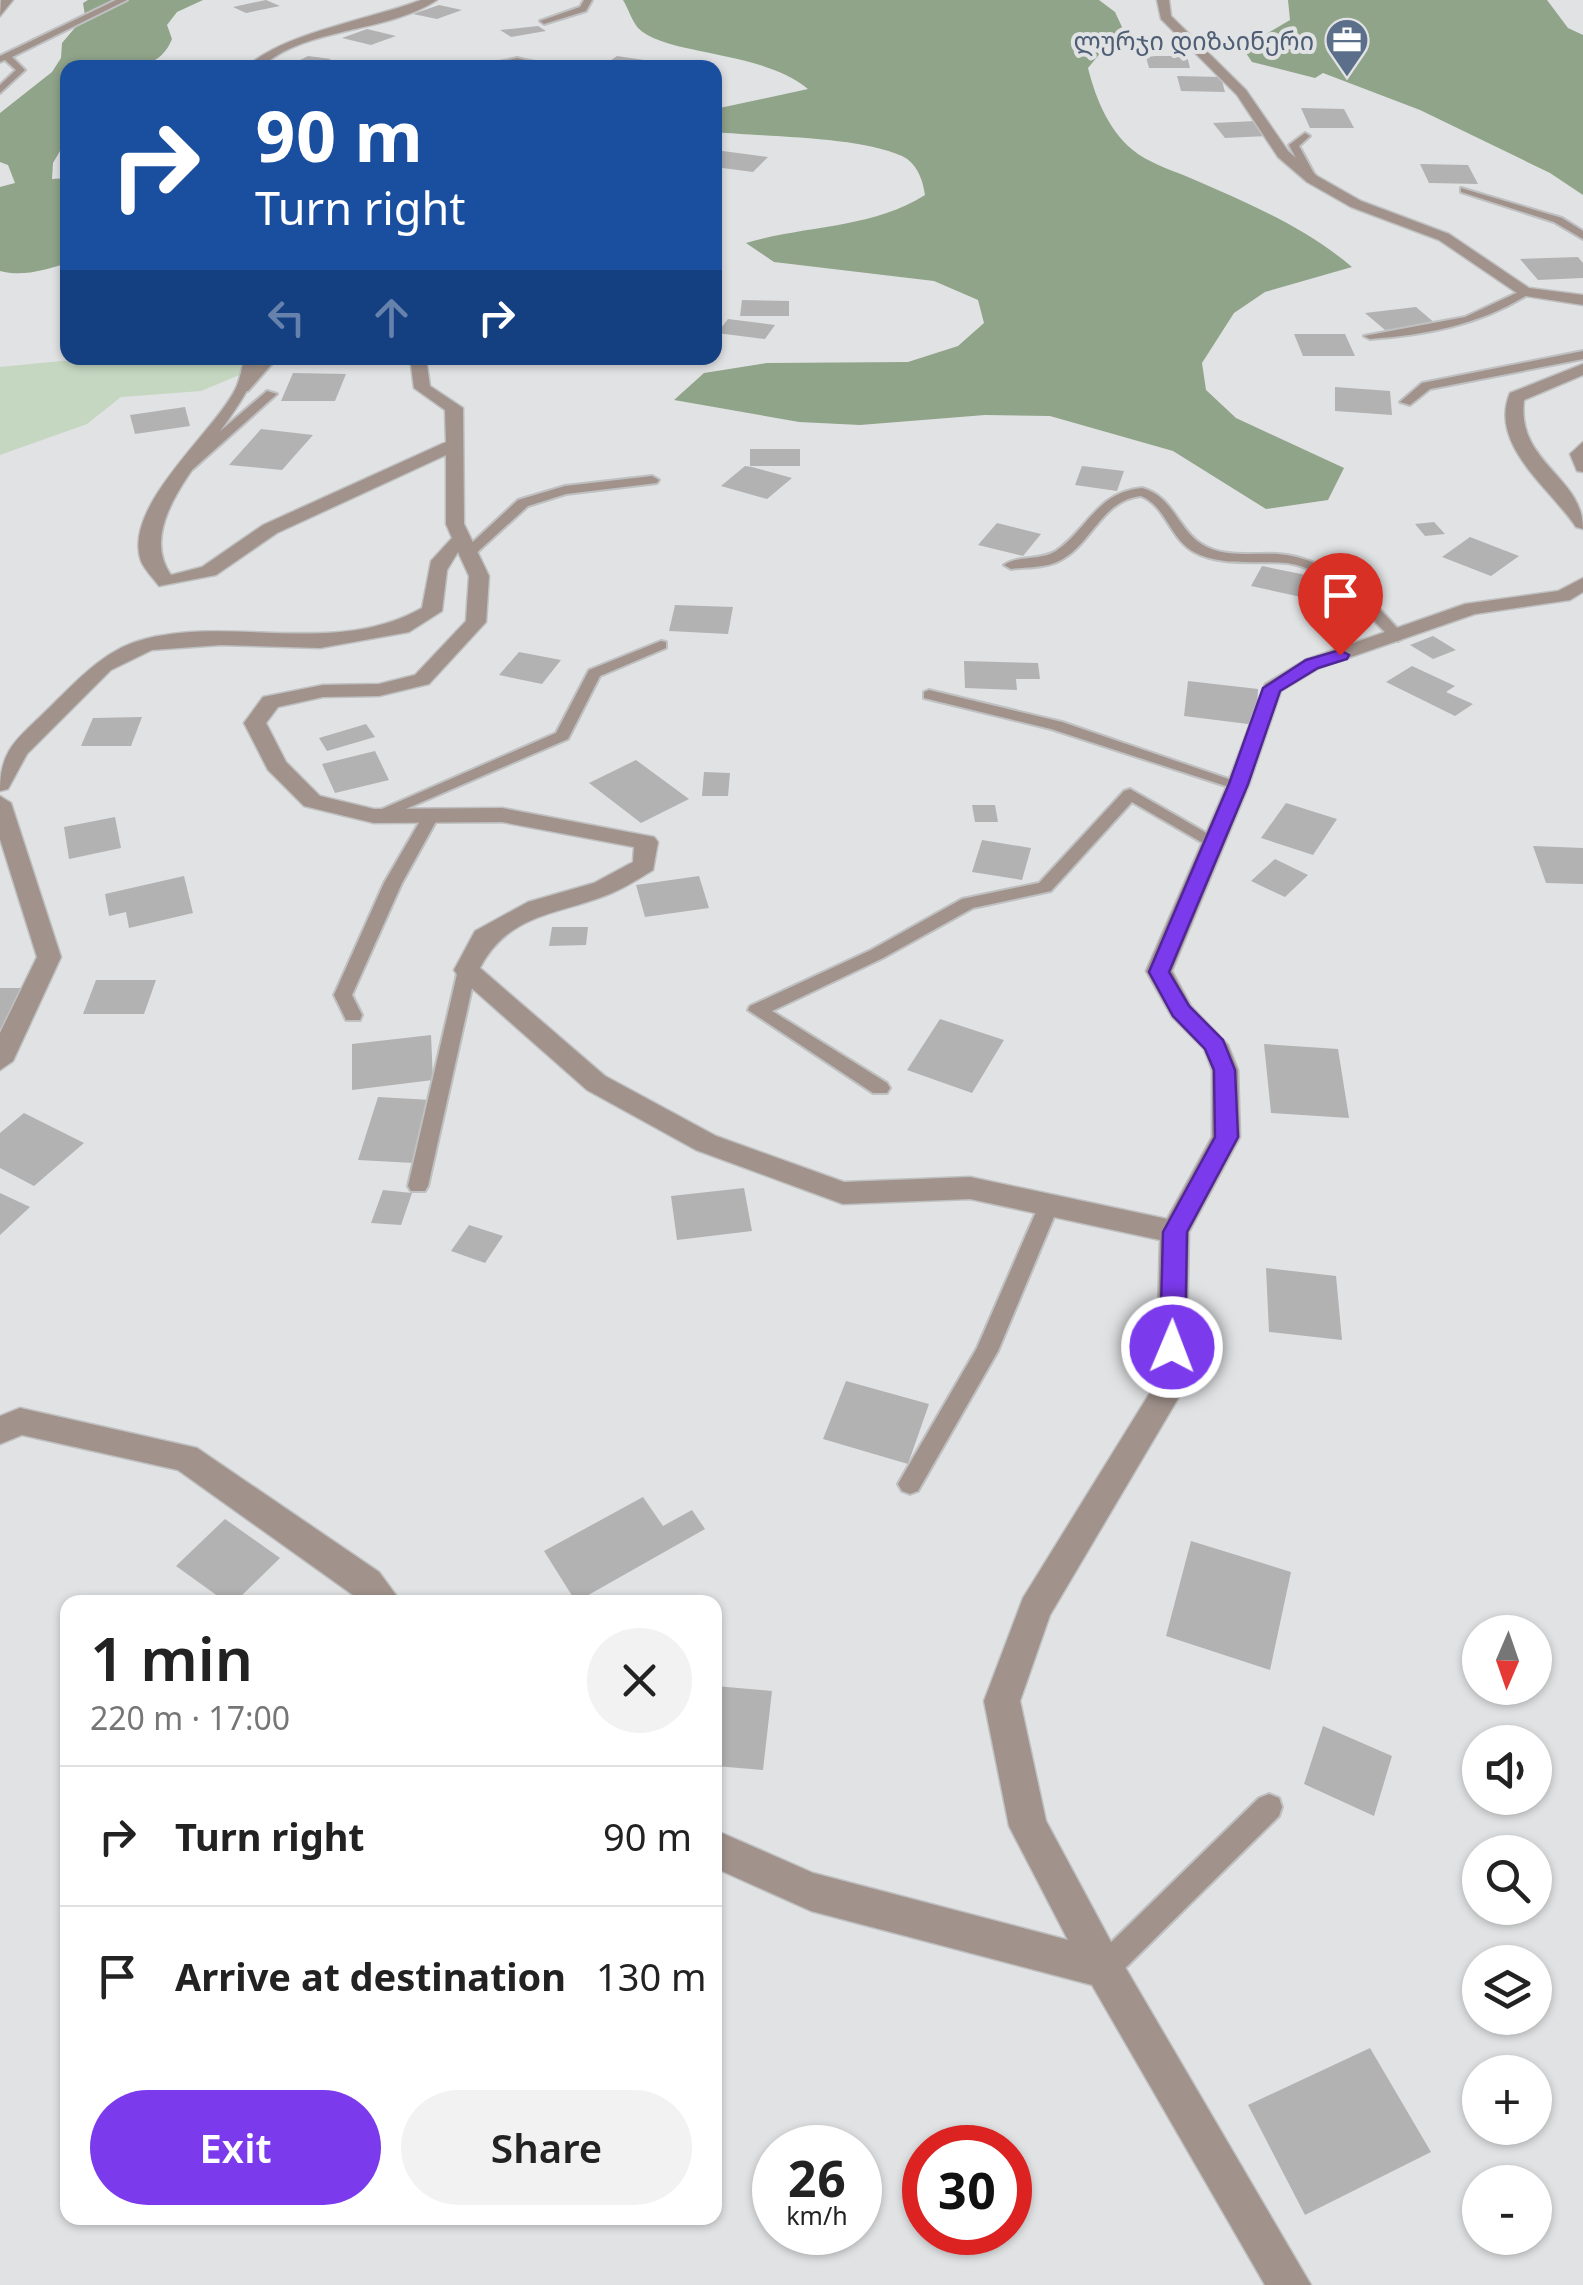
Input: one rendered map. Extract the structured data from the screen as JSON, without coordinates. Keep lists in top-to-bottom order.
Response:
{
  "places": {
    "office": ["ლურჯი დიზაინერი"]
  },
  "north": "bottom",
  "page": {
    "turn": ["90 m", "Turn right"],
    "heading": ["1 min", "220 m · 17:00"],
    "map_buttons": ["+", "−"],
    "list": [
      {
        "name": "Turn right",
        "value": "90 m"
      },
      {
        "name": "Arrive at destination",
        "value": "130 m"
      }
    ],
    "buttons": ["Exit", "Share"],
    "speed": "26 km/h",
    "limit": "30"
  }
}
